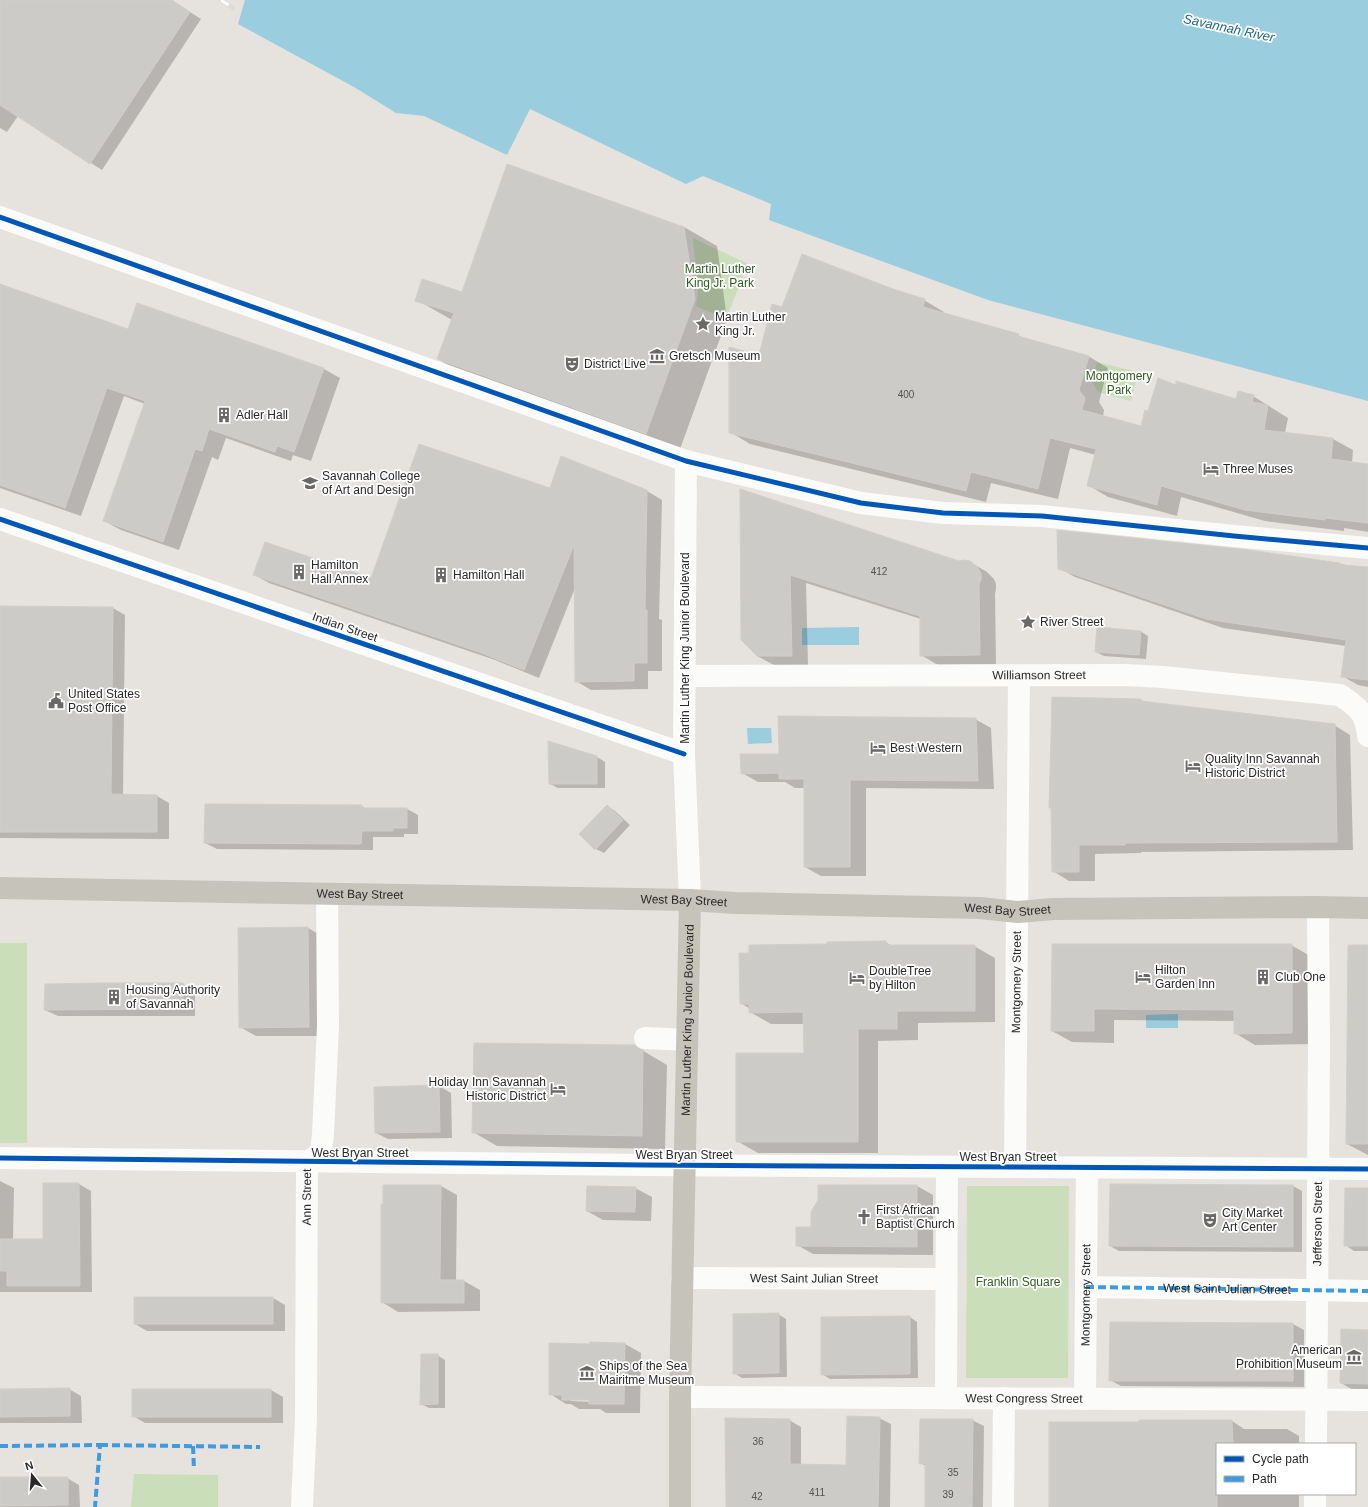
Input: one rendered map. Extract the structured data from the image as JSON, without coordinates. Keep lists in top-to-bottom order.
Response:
{
  "streets": {
    "main road": ["Martin Luther King Junior Boulevard", "West Bay Street"],
    "street": [
      "Indian Street",
      "Williamson Street",
      "Montgomery Street",
      "West Bryan Street",
      "Ann Street",
      "Jefferson Street",
      "West Saint Julian Street",
      "West Congress Street"
    ]
  },
  "crossings": [
    ["Indian Street", "Martin Luther King Junior Boulevard"],
    ["Martin Luther King Junior Boulevard", "Williamson Street"],
    ["Martin Luther King Junior Boulevard", "West Bay Street"],
    ["Martin Luther King Junior Boulevard", "West Bryan Street"],
    ["Martin Luther King Junior Boulevard", "West Saint Julian Street"],
    ["Martin Luther King Junior Boulevard", "West Congress Street"],
    ["Williamson Street", "Montgomery Street"],
    ["West Bay Street", "Montgomery Street"],
    ["West Bay Street", "Ann Street"],
    ["West Bay Street", "Jefferson Street"],
    ["Montgomery Street", "West Bryan Street"],
    ["Montgomery Street", "West Saint Julian Street"],
    ["Montgomery Street", "West Congress Street"],
    ["West Bryan Street", "Ann Street"],
    ["West Bryan Street", "Jefferson Street"],
    ["Jefferson Street", "West Saint Julian Street"],
    ["Jefferson Street", "West Congress Street"]
  ],
  "water": ["Savannah River"],
  "parks": ["Martin Luther King Jr. Park", "Montgomery Park", "Franklin Square"],
  "places": {
    "place": ["Martin Luther King Jr.", "River Street"],
    "museum": ["Gretsch Museum", "American Prohibition Museum", "Ships of the Sea Mairitme Museum"],
    "theatre": ["District Live", "City Market Art Center"],
    "building": [
      "Adler Hall",
      "Hamilton Hall Annex",
      "Hamilton Hall",
      "Club One",
      "Housing Authority of Savannah"
    ],
    "hotel": [
      "Three Muses",
      "Best Western",
      "Quality Inn Savannah Historic District",
      "Hilton Garden Inn",
      "DoubleTree by Hilton",
      "Holiday Inn Savannah Historic District"
    ],
    "school or university": ["Savannah College of Art and Design"],
    "public building": ["United States Post Office"],
    "church": ["First African Baptist Church"]
  },
  "house_numbers": [
    "400",
    "412",
    "36",
    "35",
    "411",
    "39",
    "42"
  ],
  "legend": ["Cycle path", "Path"],
  "north": "top"
}
